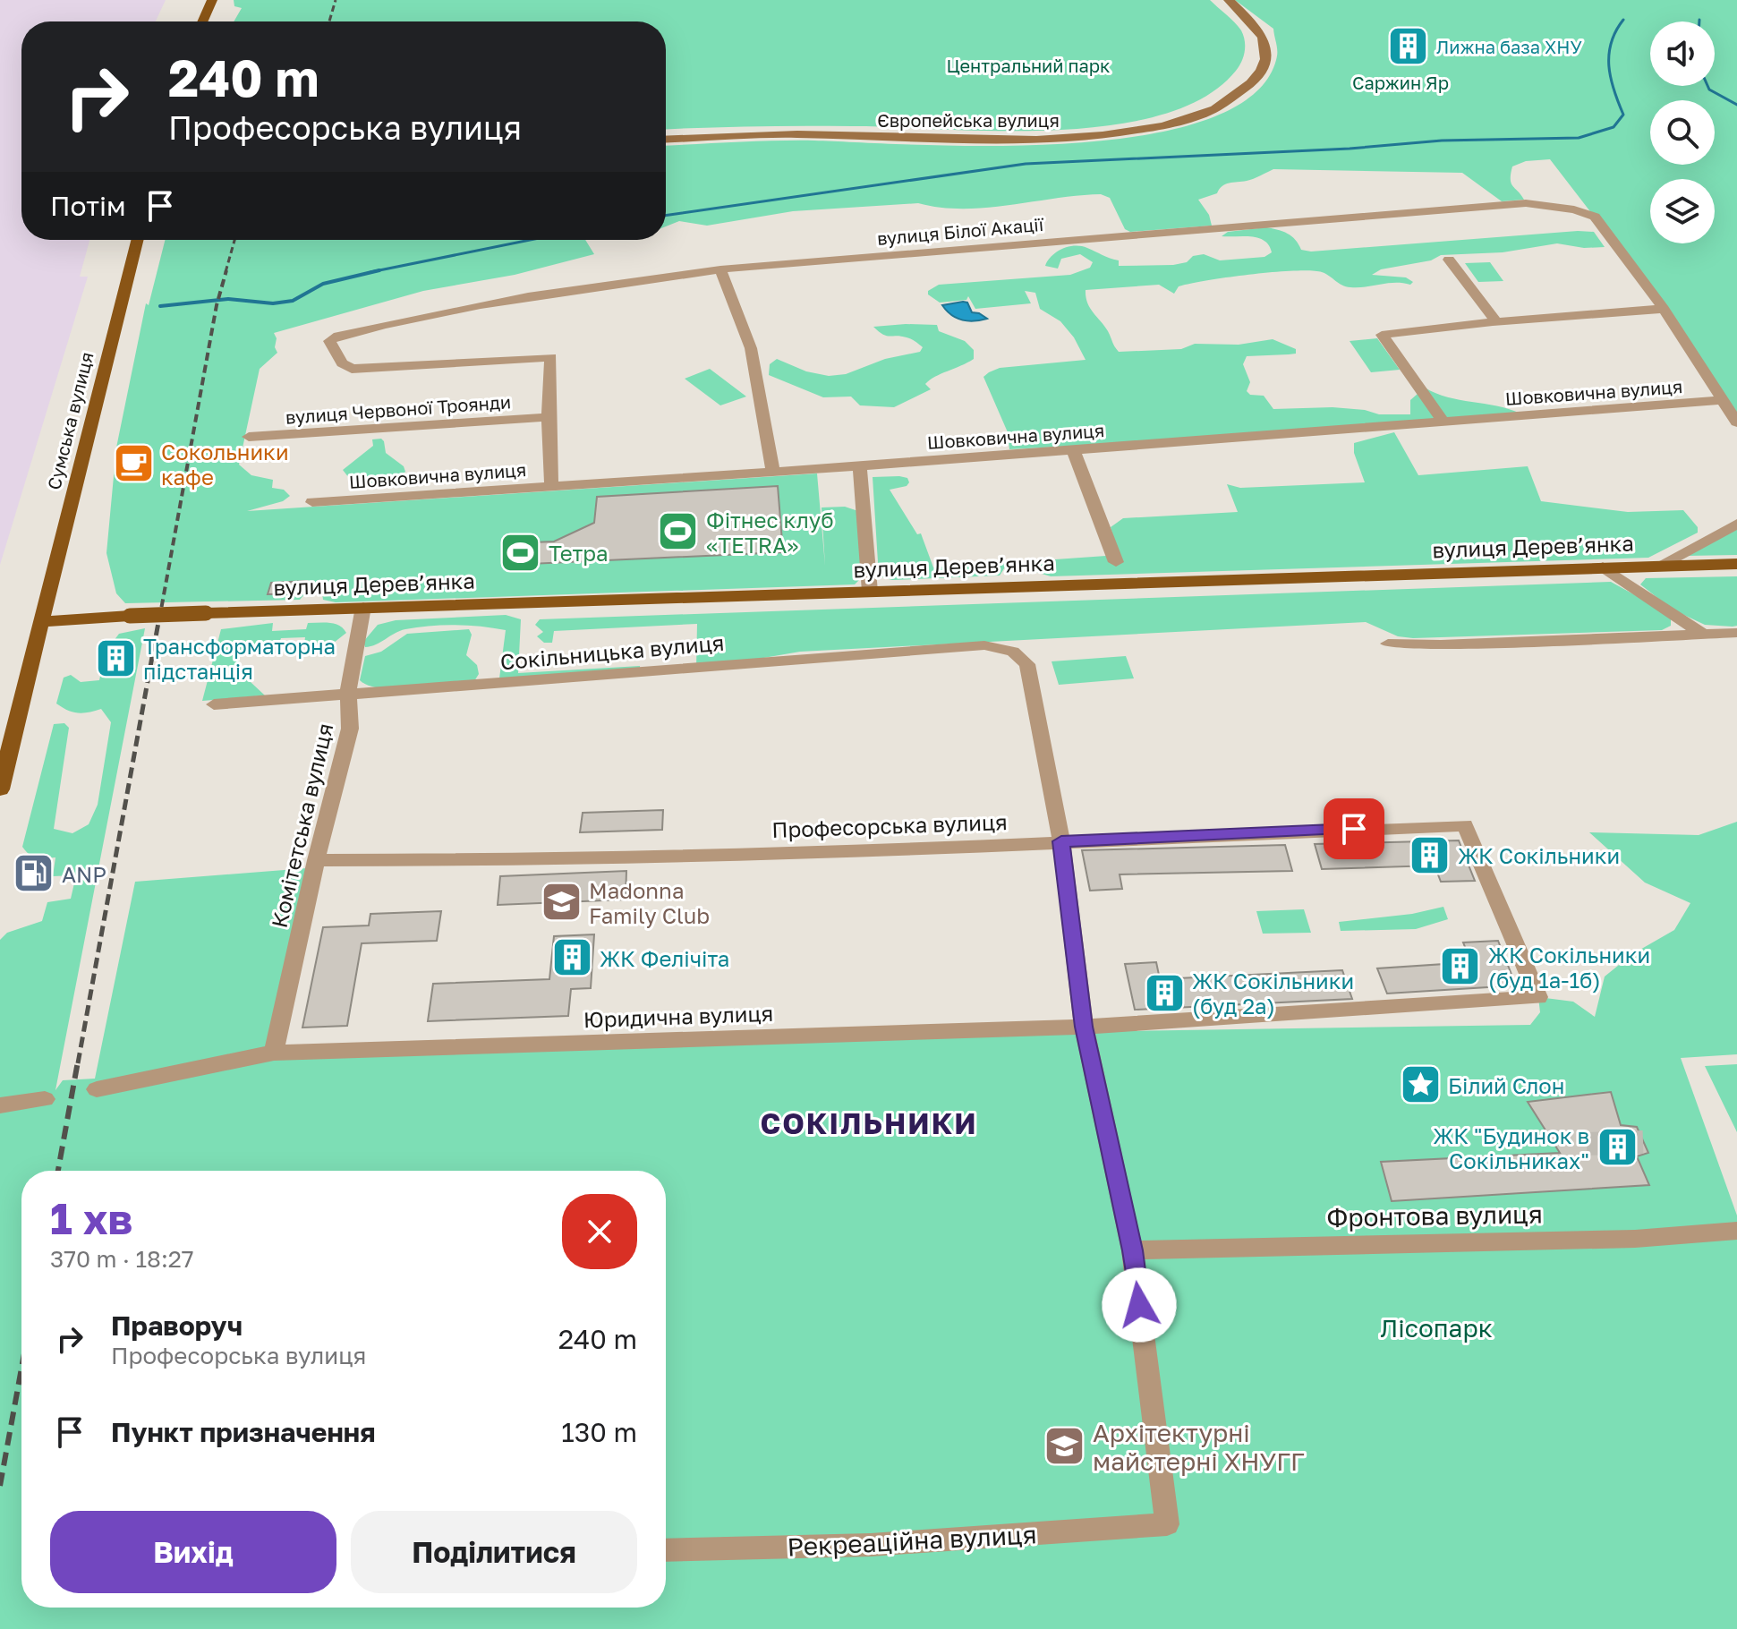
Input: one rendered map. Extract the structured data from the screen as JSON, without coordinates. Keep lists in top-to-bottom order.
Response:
{
  "streets": {
    "main road": ["Європейська вулиця", "Сумська вулиця", "вулиця Дерев’янка"],
    "street": [
      "вулиця Білої Акації",
      "Шовковична вулиця",
      "вулиця Червоної Троянди",
      "Сокільницька вулиця",
      "Комітетська вулиця",
      "Професорська вулиця",
      "Юридична вулиця",
      "Фронтова вулиця",
      "Рекреаційна вулиця"
    ]
  },
  "crossings": [
    ["вулиця Білої Акації", "вулиця Червоної Троянди"],
    ["Сумська вулиця", "вулиця Дерев’янка"],
    ["вулиця Дерев’янка", "Комітетська вулиця"],
    ["Сокільницька вулиця", "Комітетська вулиця"],
    ["Сокільницька вулиця", "Професорська вулиця"],
    ["Комітетська вулиця", "Професорська вулиця"],
    ["Комітетська вулиця", "Юридична вулиця"],
    ["Професорська вулиця", "Юридична вулиця"],
    ["Фронтова вулиця", "Рекреаційна вулиця"]
  ],
  "districts": ["СОКІЛЬНИКИ"],
  "parks": ["Центральний парк", "Саржин Яр", "Лісопарк"],
  "places": {
    "building": [
      "Лижна база ХНУ",
      "Трансформаторна підстанція",
      "ЖК Сокільники",
      "ЖК Фелічіта",
      "ЖК Сокільники (буд 1а-1б)",
      "ЖК Сокільники (буд 2а)",
      "ЖК \"Будинок в Сокільниках\""
    ],
    "cafe": ["Сокольники кафе"],
    "sports": ["Фітнес клуб «TETRA»", "Тетра"],
    "fuel station": ["ANP"],
    "school or university": ["Madonna Family Club", "Архітектурні майстерні ХНУГГ"],
    "place": ["Білий Слон"]
  },
  "page": {
    "turn": ["240 m", "Професорська вулиця"],
    "then": "Потім",
    "heading": ["1 хв", "370 m · 18:27"],
    "list": [
      {
        "name": "Праворуч",
        "note": "Професорська вулиця",
        "value": "240 m"
      },
      {
        "name": "Пункт призначення",
        "value": "130 m"
      }
    ],
    "buttons": ["Вихід", "Поділитися"]
  }
}
